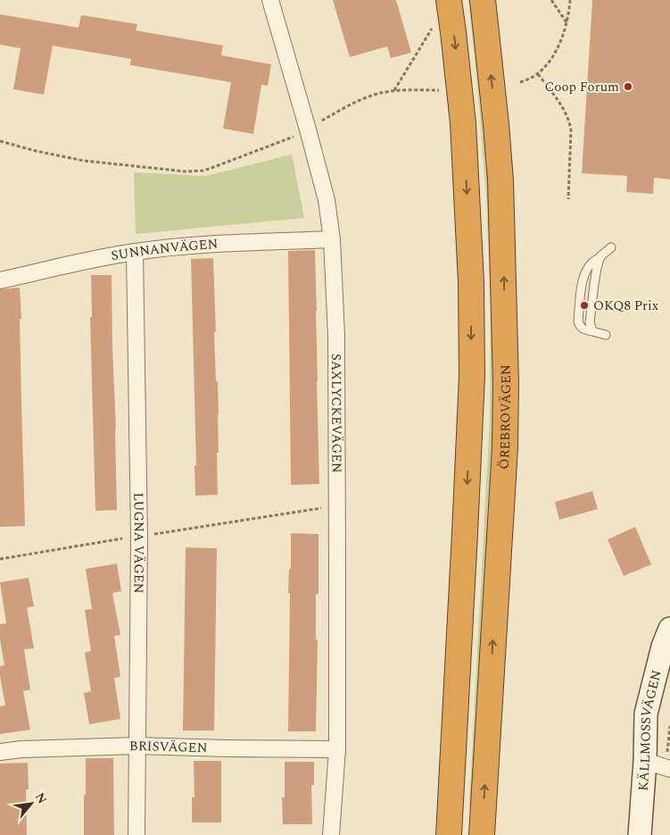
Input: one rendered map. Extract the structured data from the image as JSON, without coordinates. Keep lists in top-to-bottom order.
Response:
{
  "streets": {
    "highway": ["ÖREBROVÄGEN"],
    "main road": ["KÄLLMOSSVÄGEN"],
    "street": [
      "SUNNANVÄGEN",
      "SAXLYCKEVÄGEN",
      "LUGNA VÄGEN",
      "BRISVÄGEN"
    ]
  },
  "crossings": [
    ["SUNNANVÄGEN", "SAXLYCKEVÄGEN"],
    ["SUNNANVÄGEN", "LUGNA VÄGEN"],
    ["SAXLYCKEVÄGEN", "BRISVÄGEN"],
    ["LUGNA VÄGEN", "BRISVÄGEN"]
  ],
  "places": ["Coop Forum", "OKQ8 Prix"],
  "north": "top right"
}
